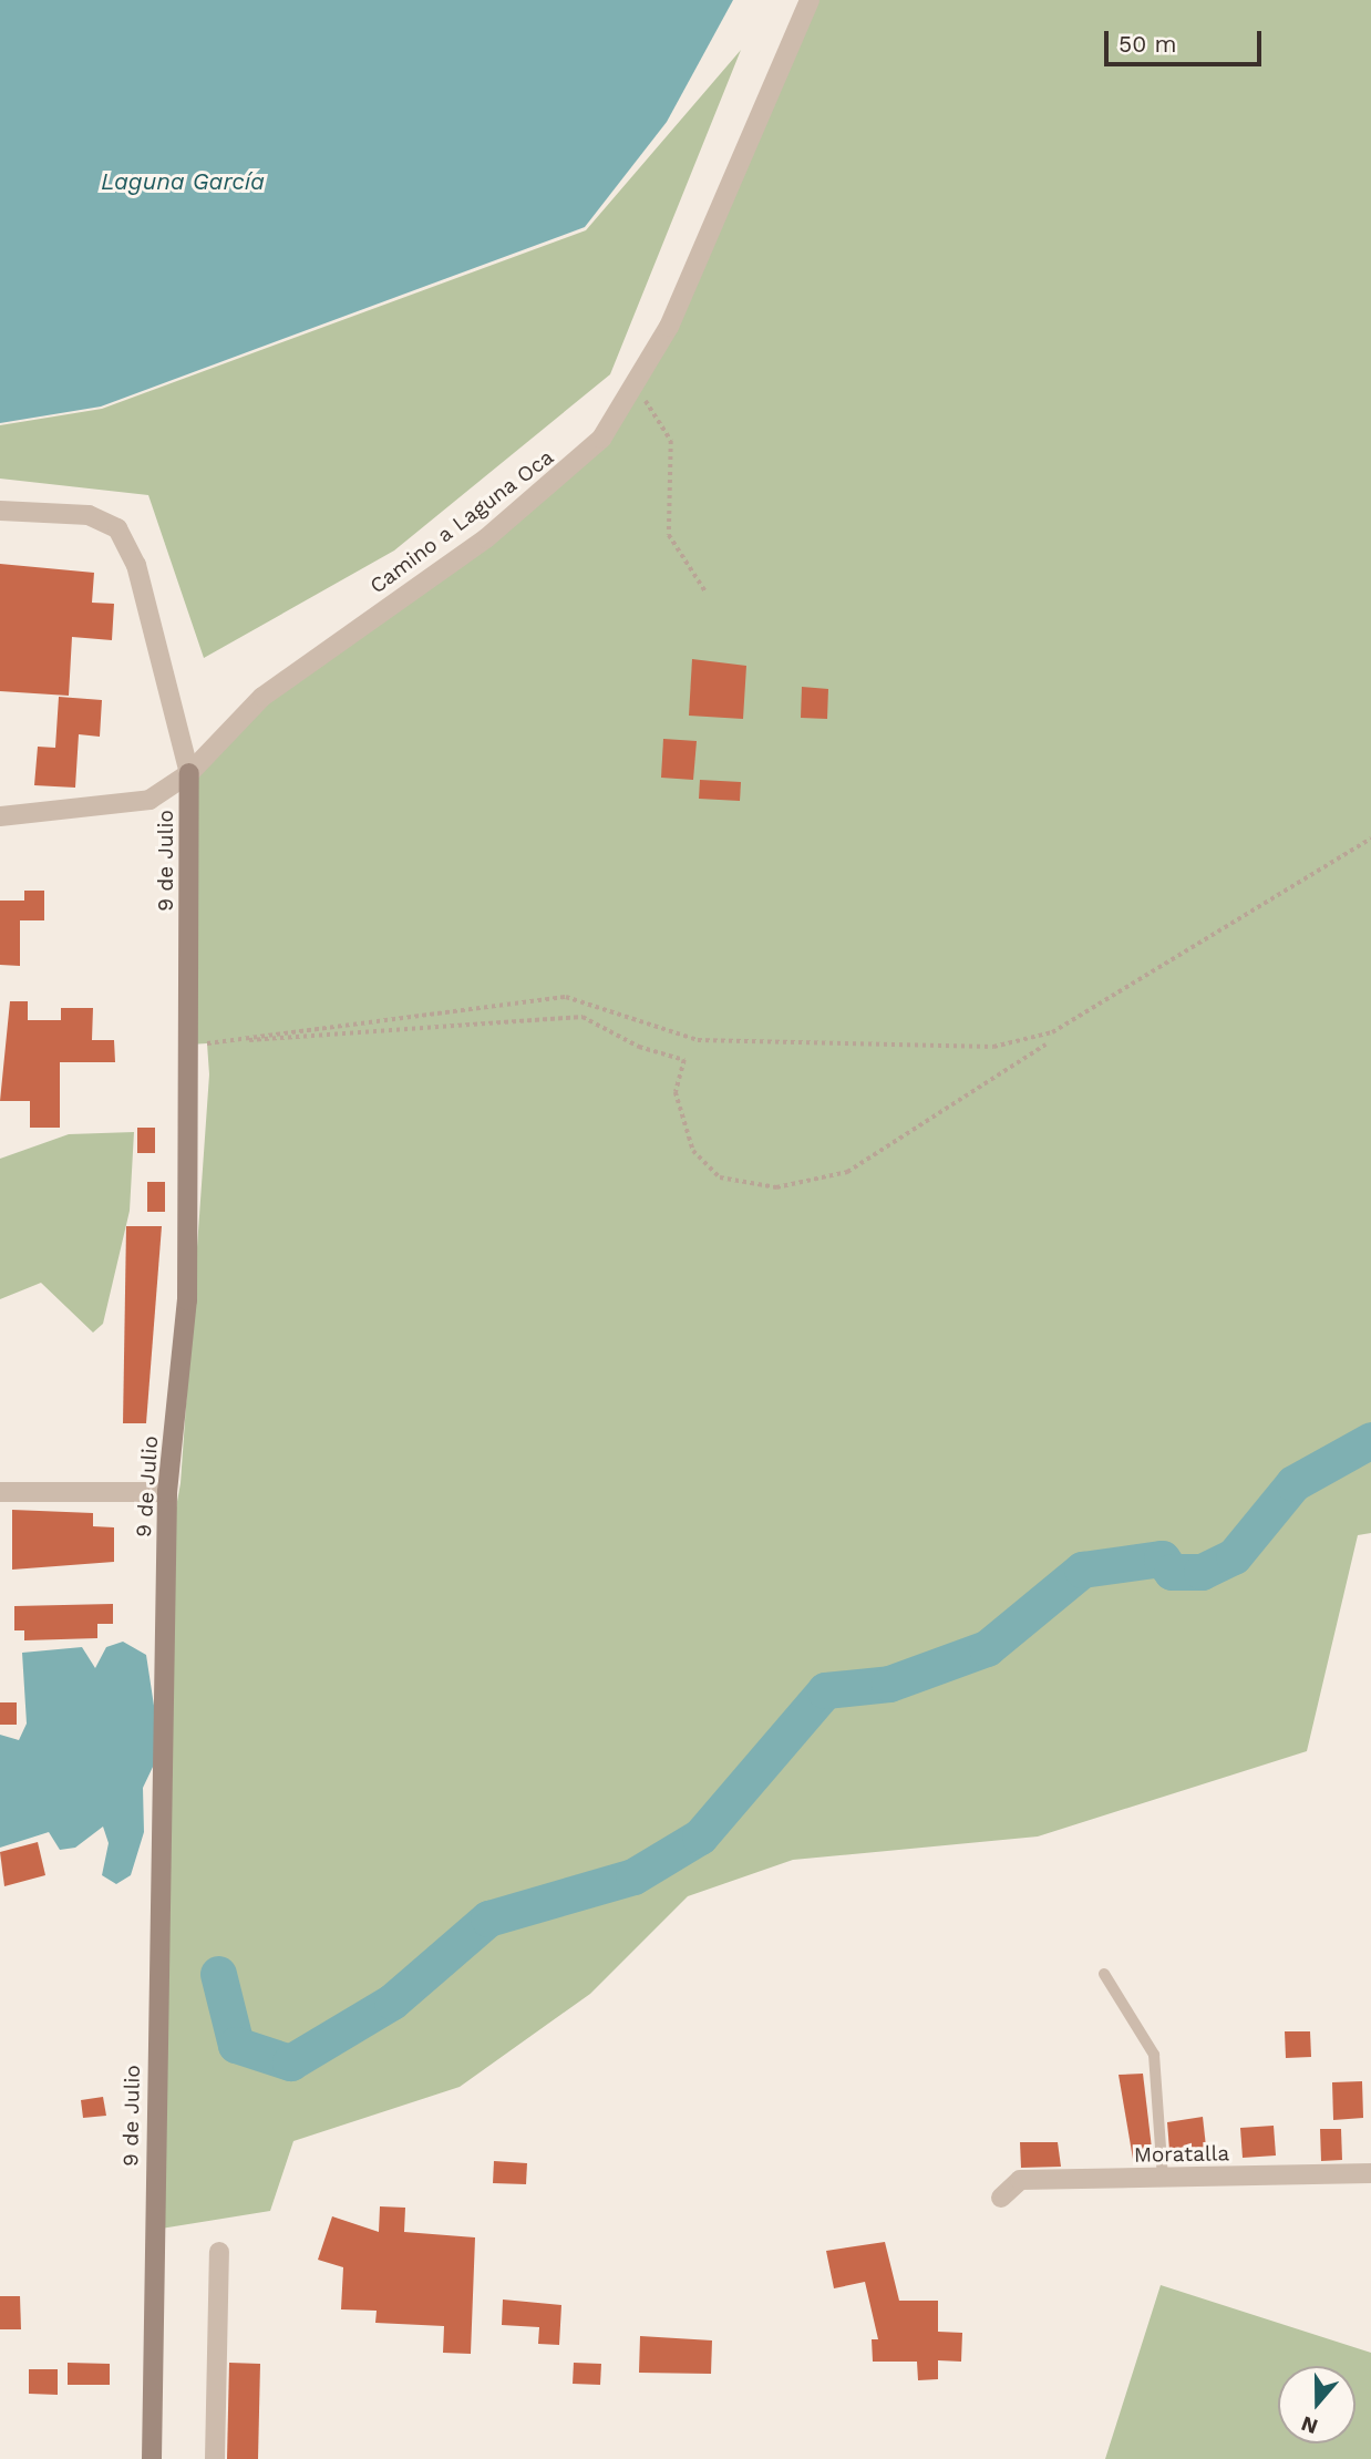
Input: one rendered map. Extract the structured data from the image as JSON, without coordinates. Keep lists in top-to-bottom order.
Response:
{
  "streets": {
    "main road": ["9 de Julio"],
    "street": ["Camino a Laguna Oca", "Moratalla"]
  },
  "crossings": [
    ["Camino a Laguna Oca", "9 de Julio"]
  ],
  "water": ["Laguna García"],
  "scale_bar": "50 m",
  "north": "bottom"
}
